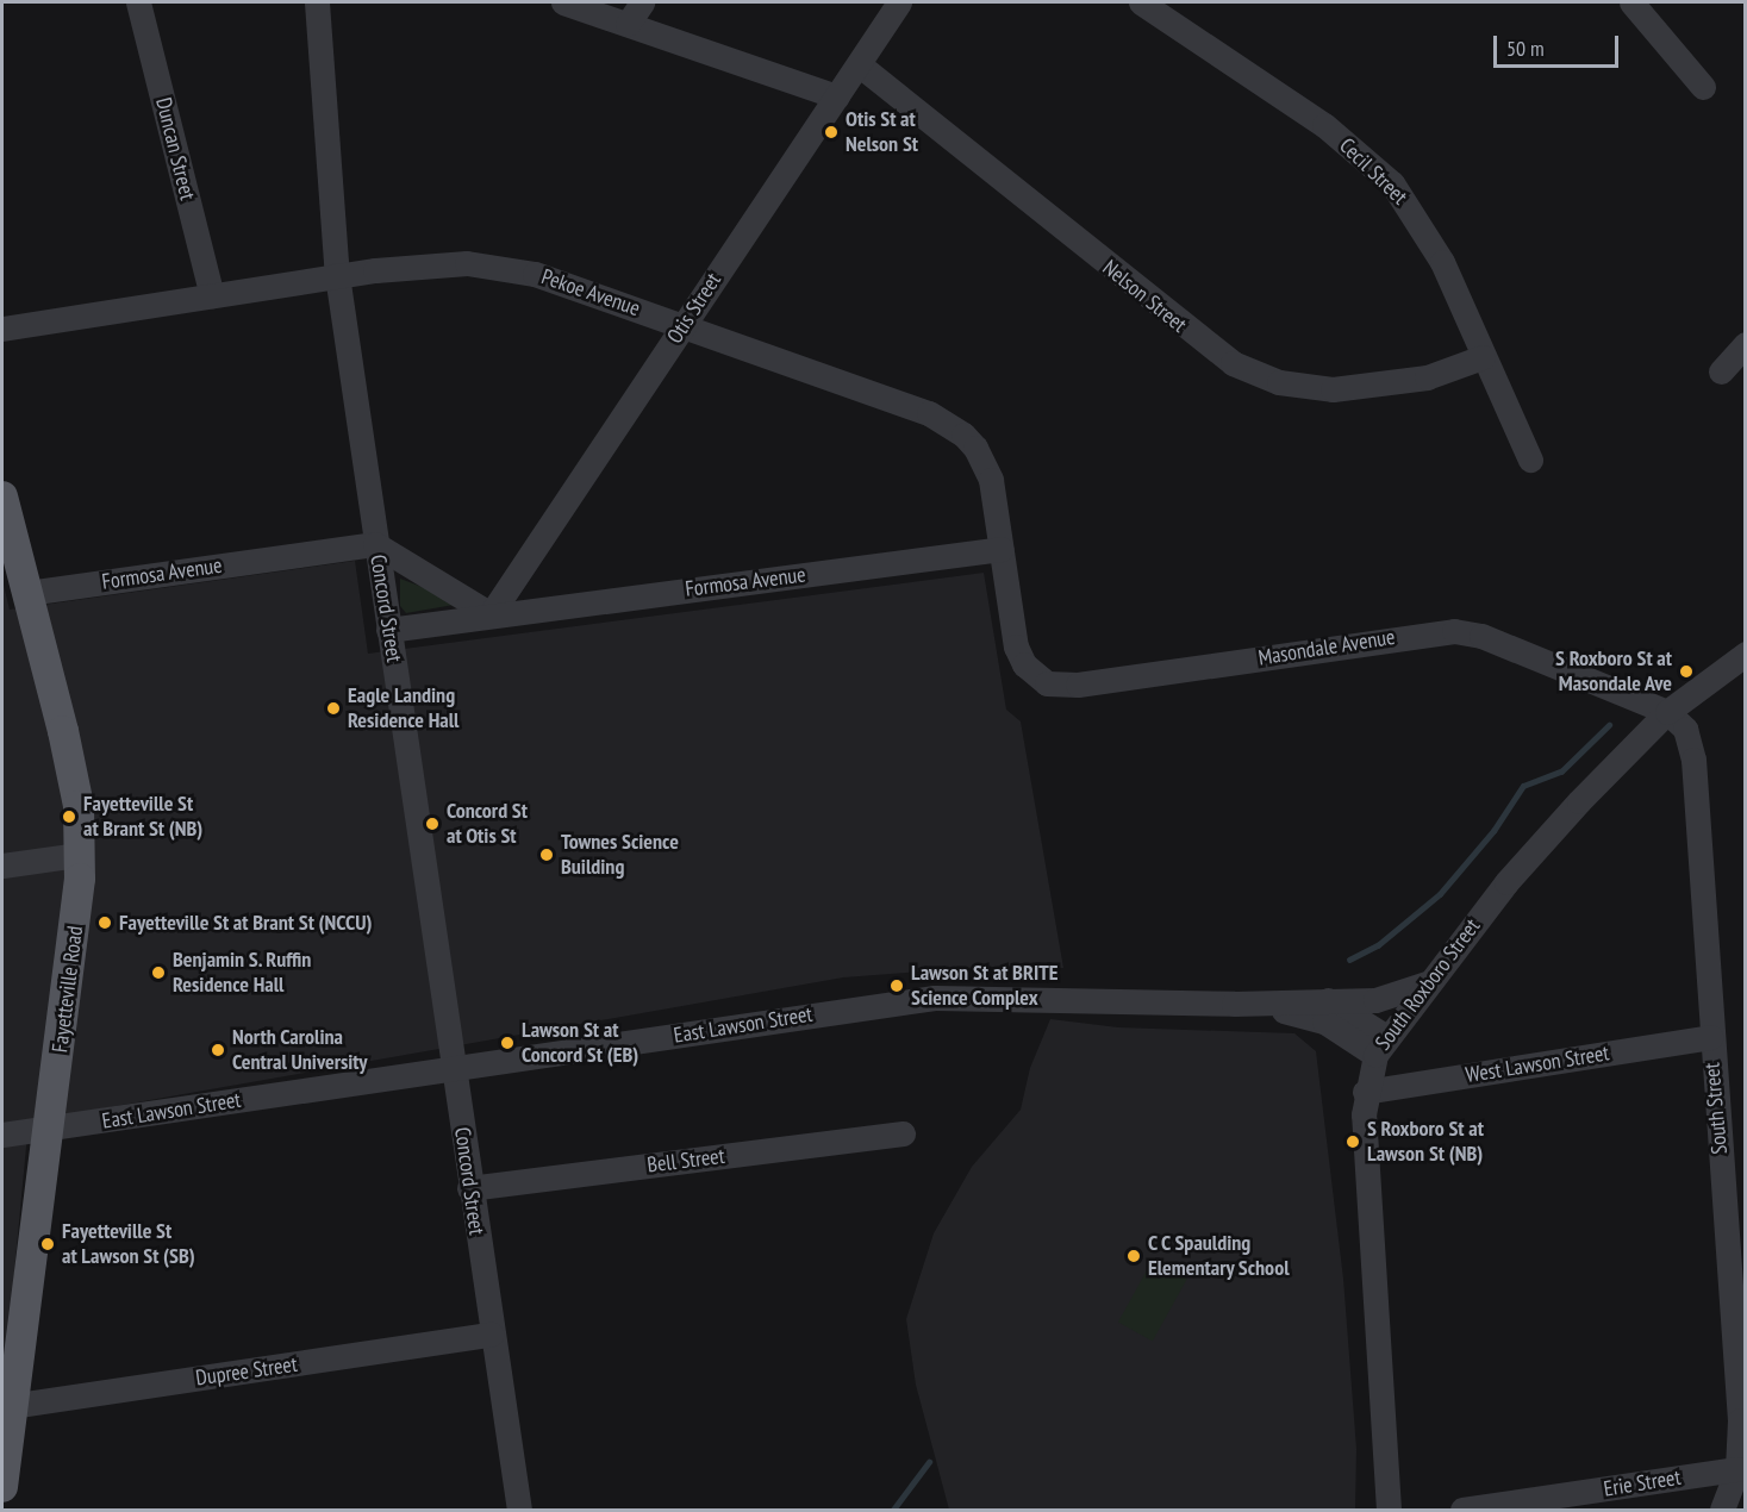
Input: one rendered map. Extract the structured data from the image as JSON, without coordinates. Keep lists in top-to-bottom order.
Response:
{
  "streets": {
    "main road": ["Fayetteville Road"],
    "street": [
      "Duncan Street",
      "Cecil Street",
      "Pekoe Avenue",
      "Nelson Street",
      "Otis Street",
      "Formosa Avenue",
      "Concord Street",
      "Masondale Avenue",
      "South Roxboro Street",
      "East Lawson Street",
      "West Lawson Street",
      "South Street",
      "Bell Street",
      "Dupree Street",
      "Erie Street"
    ]
  },
  "crossings": [
    ["Duncan Street", "Pekoe Avenue"],
    ["Cecil Street", "Nelson Street"],
    ["Pekoe Avenue", "Otis Street"],
    ["Pekoe Avenue", "Formosa Avenue"],
    ["Pekoe Avenue", "Concord Street"],
    ["Pekoe Avenue", "Masondale Avenue"],
    ["Nelson Street", "Otis Street"],
    ["Otis Street", "Formosa Avenue"],
    ["Formosa Avenue", "Concord Street"],
    ["Formosa Avenue", "Fayetteville Road"],
    ["Concord Street", "East Lawson Street"],
    ["Concord Street", "Bell Street"],
    ["Concord Street", "Dupree Street"],
    ["Masondale Avenue", "South Roxboro Street"],
    ["Masondale Avenue", "South Street"],
    ["South Roxboro Street", "East Lawson Street"],
    ["South Roxboro Street", "West Lawson Street"],
    ["South Roxboro Street", "South Street"],
    ["Fayetteville Road", "East Lawson Street"],
    ["Fayetteville Road", "Dupree Street"],
    ["West Lawson Street", "South Street"],
    ["South Street", "Erie Street"]
  ],
  "places": [
    "Otis St at Nelson St",
    "S Roxboro St at Masondale Ave",
    "Eagle Landing Residence Hall",
    "Fayetteville St at Brant St (NB)",
    "Concord St at Otis St",
    "Townes Science Building",
    "Fayetteville St at Brant St (NCCU)",
    "Benjamin S. Ruffin Residence Hall",
    "Lawson St at BRITE Science Complex",
    "Lawson St at Concord St (EB)",
    "North Carolina Central University",
    "S Roxboro St at Lawson St (NB)",
    "Fayetteville St at Lawson St (SB)",
    "C C Spaulding Elementary School"
  ],
  "scale_bar": "50 m"
}
